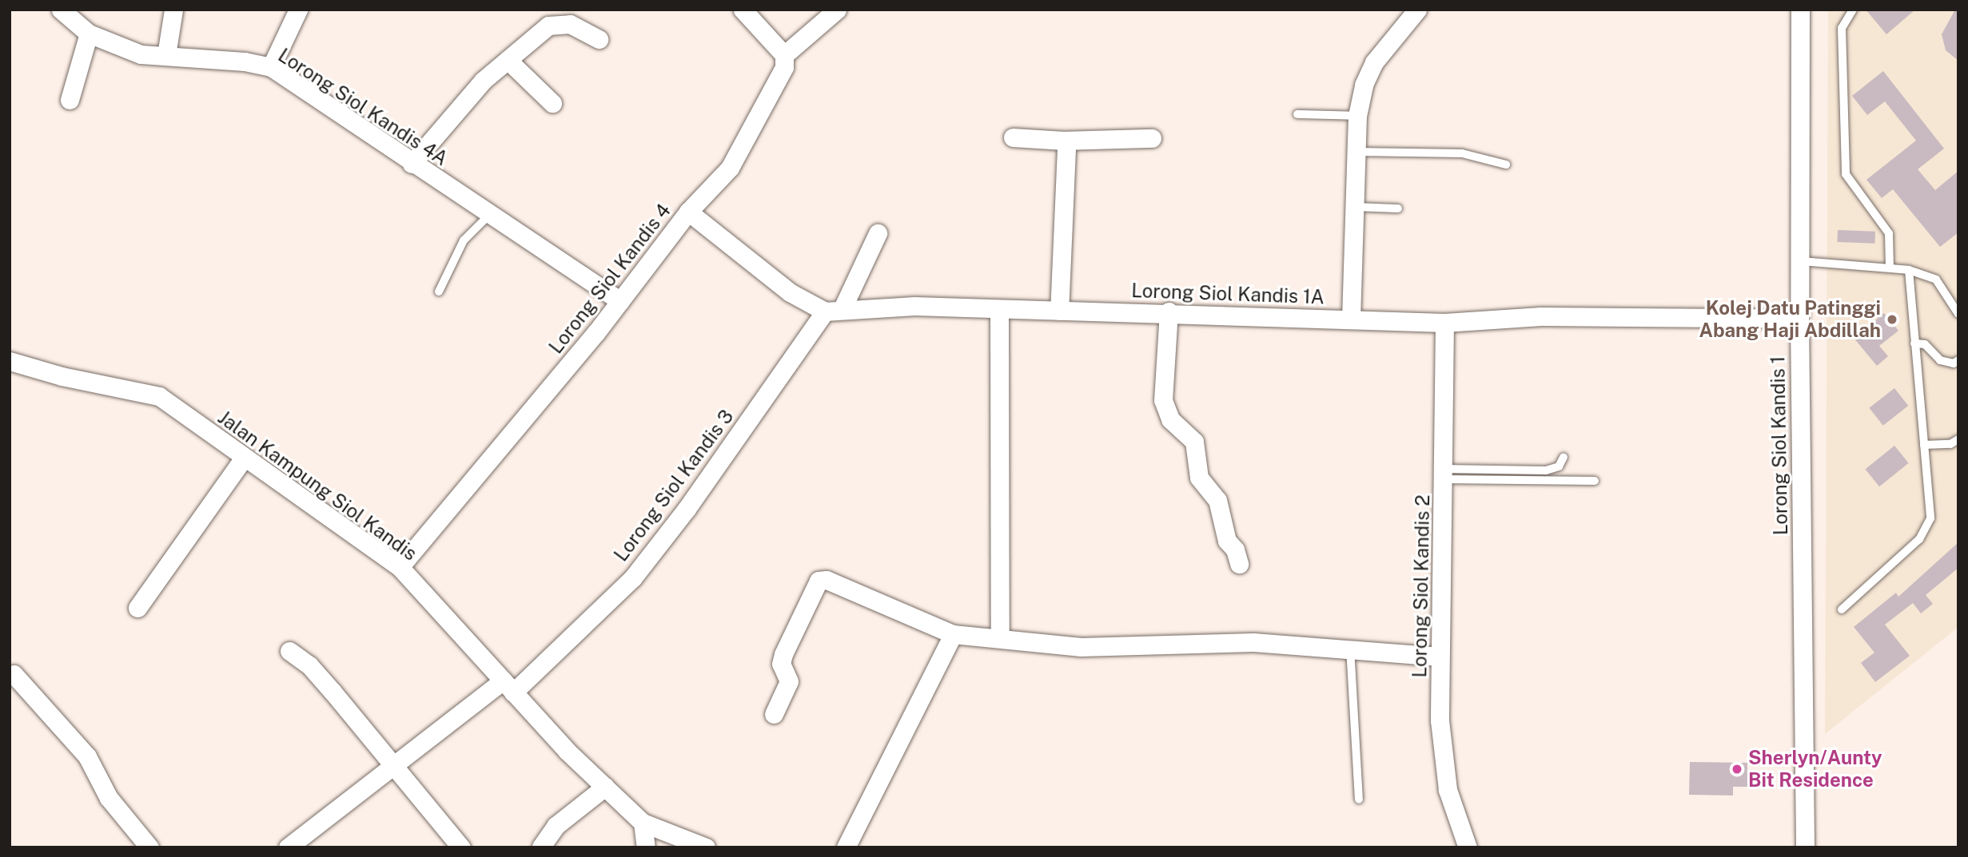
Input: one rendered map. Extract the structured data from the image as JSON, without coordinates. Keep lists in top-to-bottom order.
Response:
{
  "streets": {
    "street": [
      "Lorong Siol Kandis 4A",
      "Lorong Siol Kandis 4",
      "Lorong Siol Kandis 1A",
      "Lorong Siol Kandis 1",
      "Jalan Kampung Siol Kandis",
      "Lorong Siol Kandis 3",
      "Lorong Siol Kandis 2"
    ]
  },
  "crossings": [
    ["Lorong Siol Kandis 4A", "Lorong Siol Kandis 4"],
    ["Lorong Siol Kandis 4", "Jalan Kampung Siol Kandis"],
    ["Lorong Siol Kandis 1A", "Lorong Siol Kandis 1"],
    ["Lorong Siol Kandis 1A", "Lorong Siol Kandis 3"],
    ["Lorong Siol Kandis 1A", "Lorong Siol Kandis 2"],
    ["Jalan Kampung Siol Kandis", "Lorong Siol Kandis 3"]
  ],
  "places": ["Kolej Datu Patinggi Abang Haji Abdillah", "Sherlyn/Aunty Bit Residence"]
}
